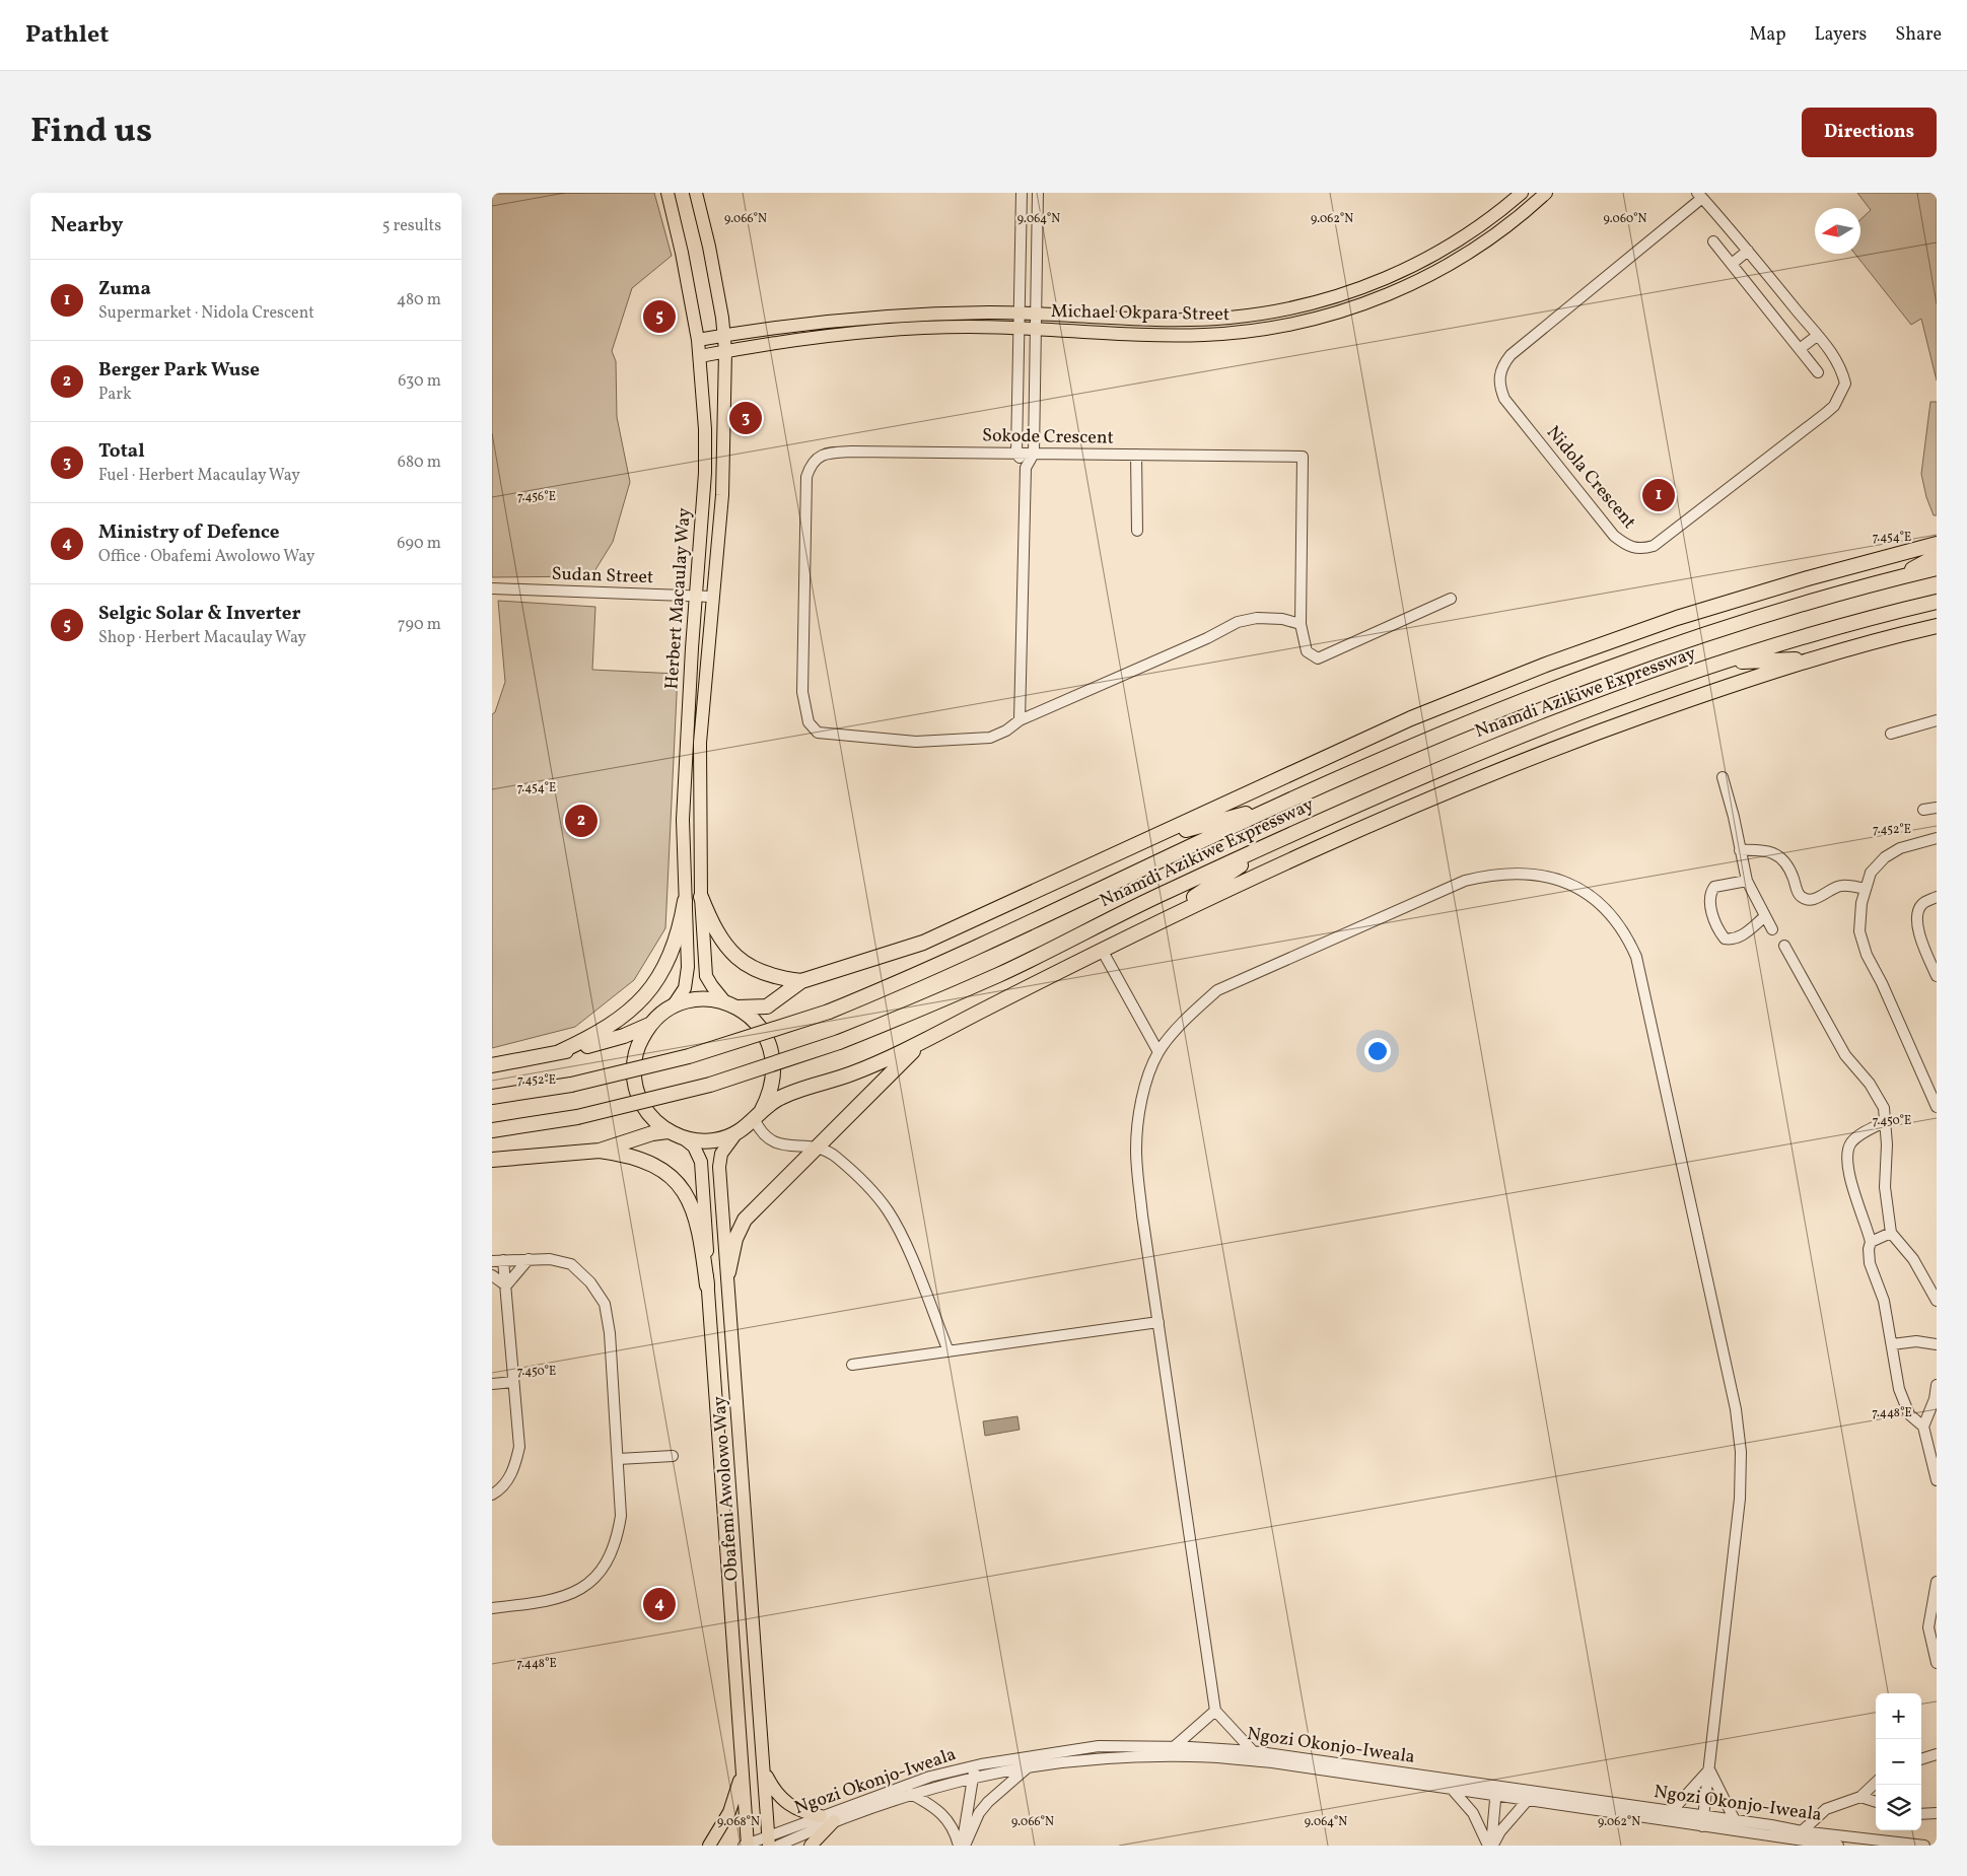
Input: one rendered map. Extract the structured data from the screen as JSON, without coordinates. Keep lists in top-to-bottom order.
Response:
{
  "streets": {
    "highway": ["Nnamdi Azikiwe Expressway"],
    "main road": ["Michael Okpara Street", "Herbert Macaulay Way", "Obafemi Awolowo Way"],
    "street": [
      "Sokode Crescent",
      "Nidola Crescent",
      "Sudan Street",
      "Ngozi Okonjo-Iweala"
    ]
  },
  "crossings": [
    ["Michael Okpara Street", "Herbert Macaulay Way"],
    ["Sudan Street", "Herbert Macaulay Way"],
    ["Herbert Macaulay Way", "Nnamdi Azikiwe Expressway"],
    ["Herbert Macaulay Way", "Obafemi Awolowo Way"],
    ["Nnamdi Azikiwe Expressway", "Obafemi Awolowo Way"],
    ["Obafemi Awolowo Way", "Ngozi Okonjo-Iweala"]
  ],
  "north": "left",
  "page": {
    "header": "Pathlet",
    "nav": ["Map", "Layers", "Share"],
    "title": "Find us",
    "buttons": "Directions",
    "heading": ["Nearby", "5 results"],
    "list": [
      {
        "mark": "1",
        "name": "Zuma",
        "note": "Supermarket · Nidola Crescent",
        "value": "480 m"
      },
      {
        "mark": "2",
        "name": "Berger Park Wuse",
        "note": "Park",
        "value": "630 m"
      },
      {
        "mark": "3",
        "name": "Total",
        "note": "Fuel · Herbert Macaulay Way",
        "value": "680 m"
      },
      {
        "mark": "4",
        "name": "Ministry of Defence",
        "note": "Office · Obafemi Awolowo Way",
        "value": "690 m"
      },
      {
        "mark": "5",
        "name": "Selgic Solar & Inverter",
        "note": "Shop · Herbert Macaulay Way",
        "value": "790 m"
      }
    ],
    "pins": [
      "5",
      "3",
      "1",
      "2",
      "4"
    ],
    "map_buttons": ["+", "−"]
  },
  "coordinates": [
    "9.066°N",
    "9.064°N",
    "9.062°N",
    "9.060°N",
    "7.456°E",
    "7.454°E",
    "7.452°E",
    "7.450°E",
    "7.448°E",
    "9.068°N"
  ]
}
